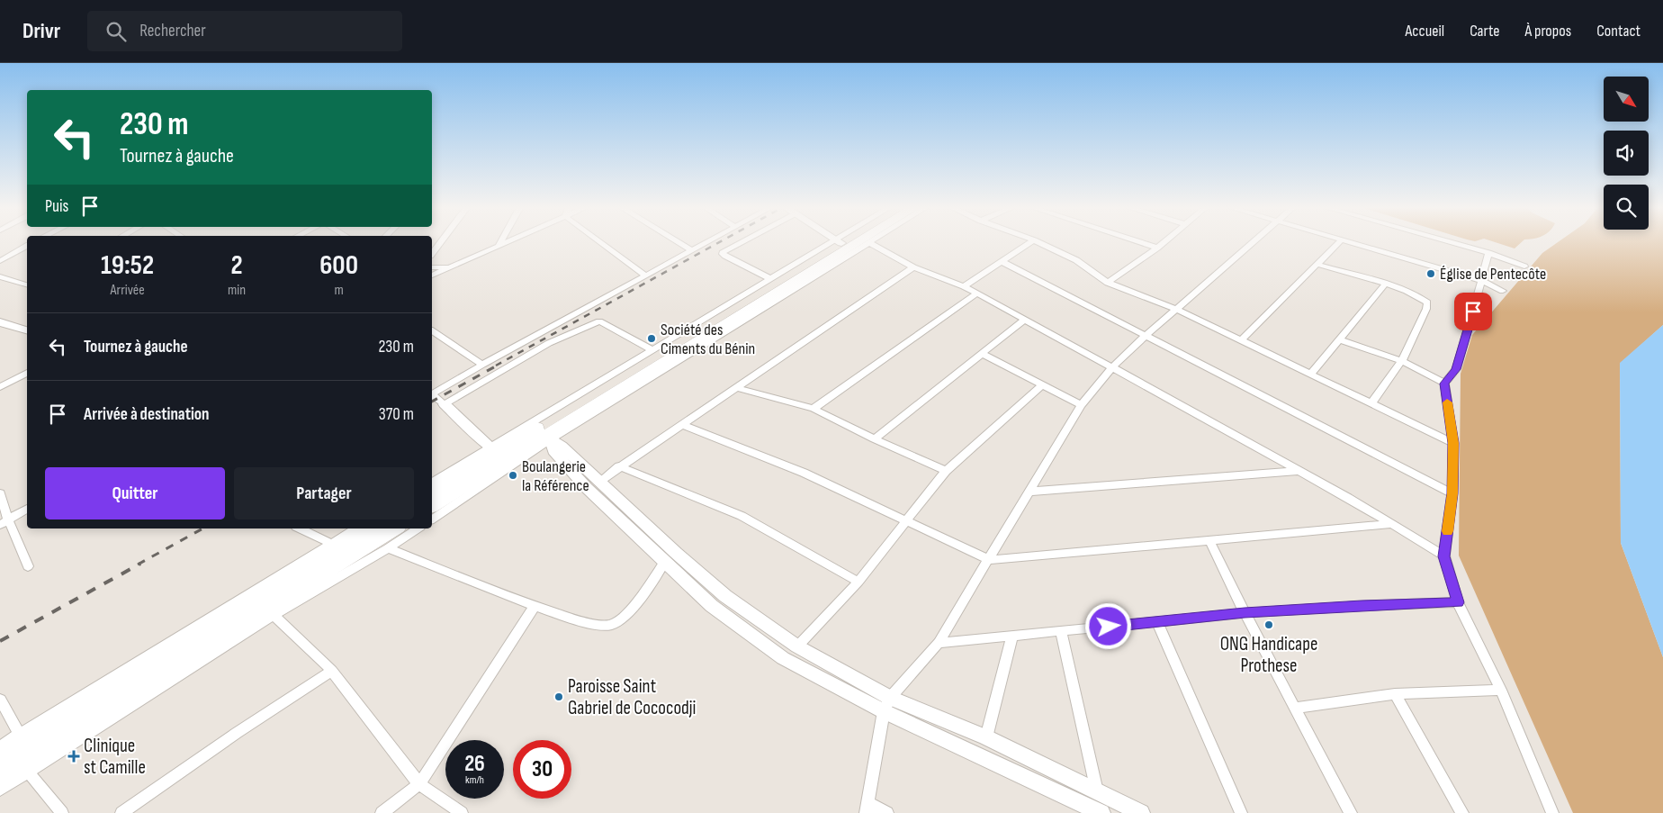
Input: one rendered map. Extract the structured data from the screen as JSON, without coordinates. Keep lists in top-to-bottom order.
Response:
{
  "places": {
    "other": [
      "Église de Pentecôte",
      "Société des Ciments du Bénin",
      "Boulangerie la Référence",
      "ONG Handicape Prothese",
      "Paroisse Saint Gabriel de Cococodji"
    ],
    "health": ["Clinique st Camille"]
  },
  "north": "bottom right",
  "page": {
    "header": "Drivr",
    "search": "Rechercher",
    "nav": [
      "Accueil",
      "Carte",
      "À propos",
      "Contact"
    ],
    "turn": ["230 m", "Tournez à gauche"],
    "then": "Puis",
    "eta": [
      "19:52",
      "Arrivée",
      "2",
      "min",
      "600",
      "m"
    ],
    "list": [
      {
        "name": "Tournez à gauche",
        "value": "230 m"
      },
      {
        "name": "Arrivée à destination",
        "value": "370 m"
      }
    ],
    "buttons": ["Quitter", "Partager"],
    "speed": "26 km/h",
    "limit": "30"
  }
}
